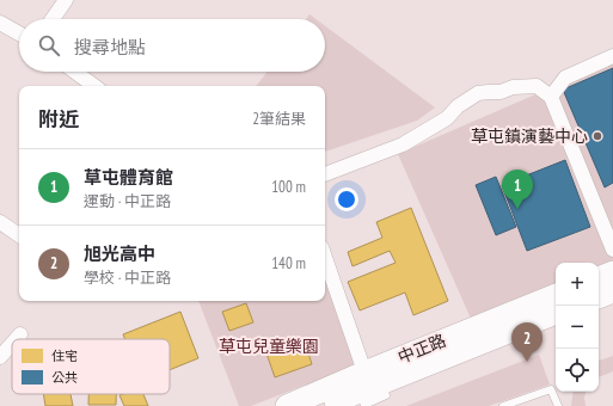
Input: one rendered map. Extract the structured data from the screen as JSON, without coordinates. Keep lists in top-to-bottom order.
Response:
{
  "streets": {
    "main road": ["中正路"]
  },
  "parks": ["草屯兒童樂園"],
  "places": ["草屯鎮演藝中心"],
  "legend": ["住宅", "公共"],
  "page": {
    "search": "搜尋地點",
    "heading": ["附近", "2筆結果"],
    "list": [
      {
        "mark": "1",
        "name": "草屯體育館",
        "note": "運動 · 中正路",
        "value": "100 m"
      },
      {
        "mark": "2",
        "name": "旭光高中",
        "note": "學校 · 中正路",
        "value": "140 m"
      }
    ],
    "pins": ["1", "2"],
    "map_buttons": ["+", "−"]
  }
}
